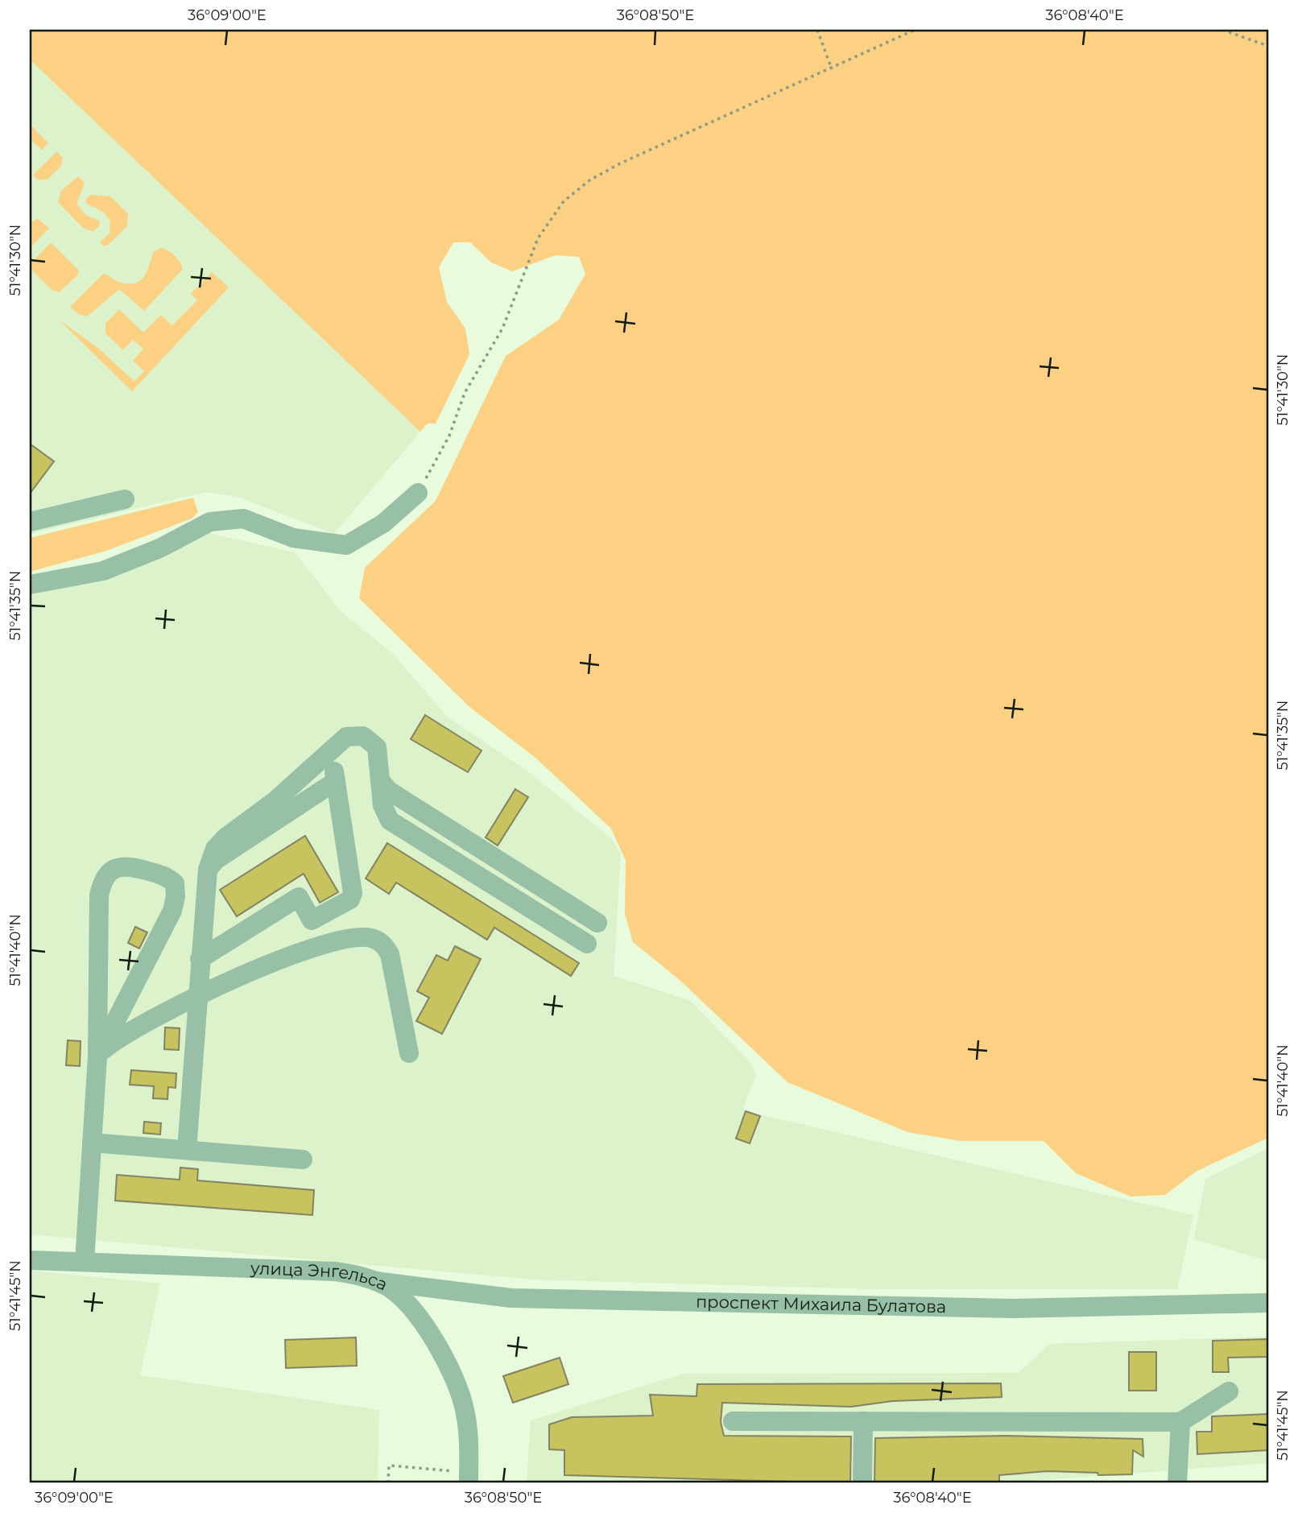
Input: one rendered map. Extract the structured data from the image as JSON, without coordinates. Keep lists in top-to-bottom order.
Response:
{
  "streets": {
    "street": ["улица Энгельса", "проспект Михаила Булатова"]
  },
  "crossings": [
    ["улица Энгельса", "проспект Михаила Булатова"]
  ],
  "coordinates": [
    "36°09'00\"E",
    "36°08'50\"E",
    "36°08'40\"E",
    "51°41'30\"N",
    "51°41'35\"N",
    "51°41'40\"N",
    "51°41'45\"N"
  ]
}
